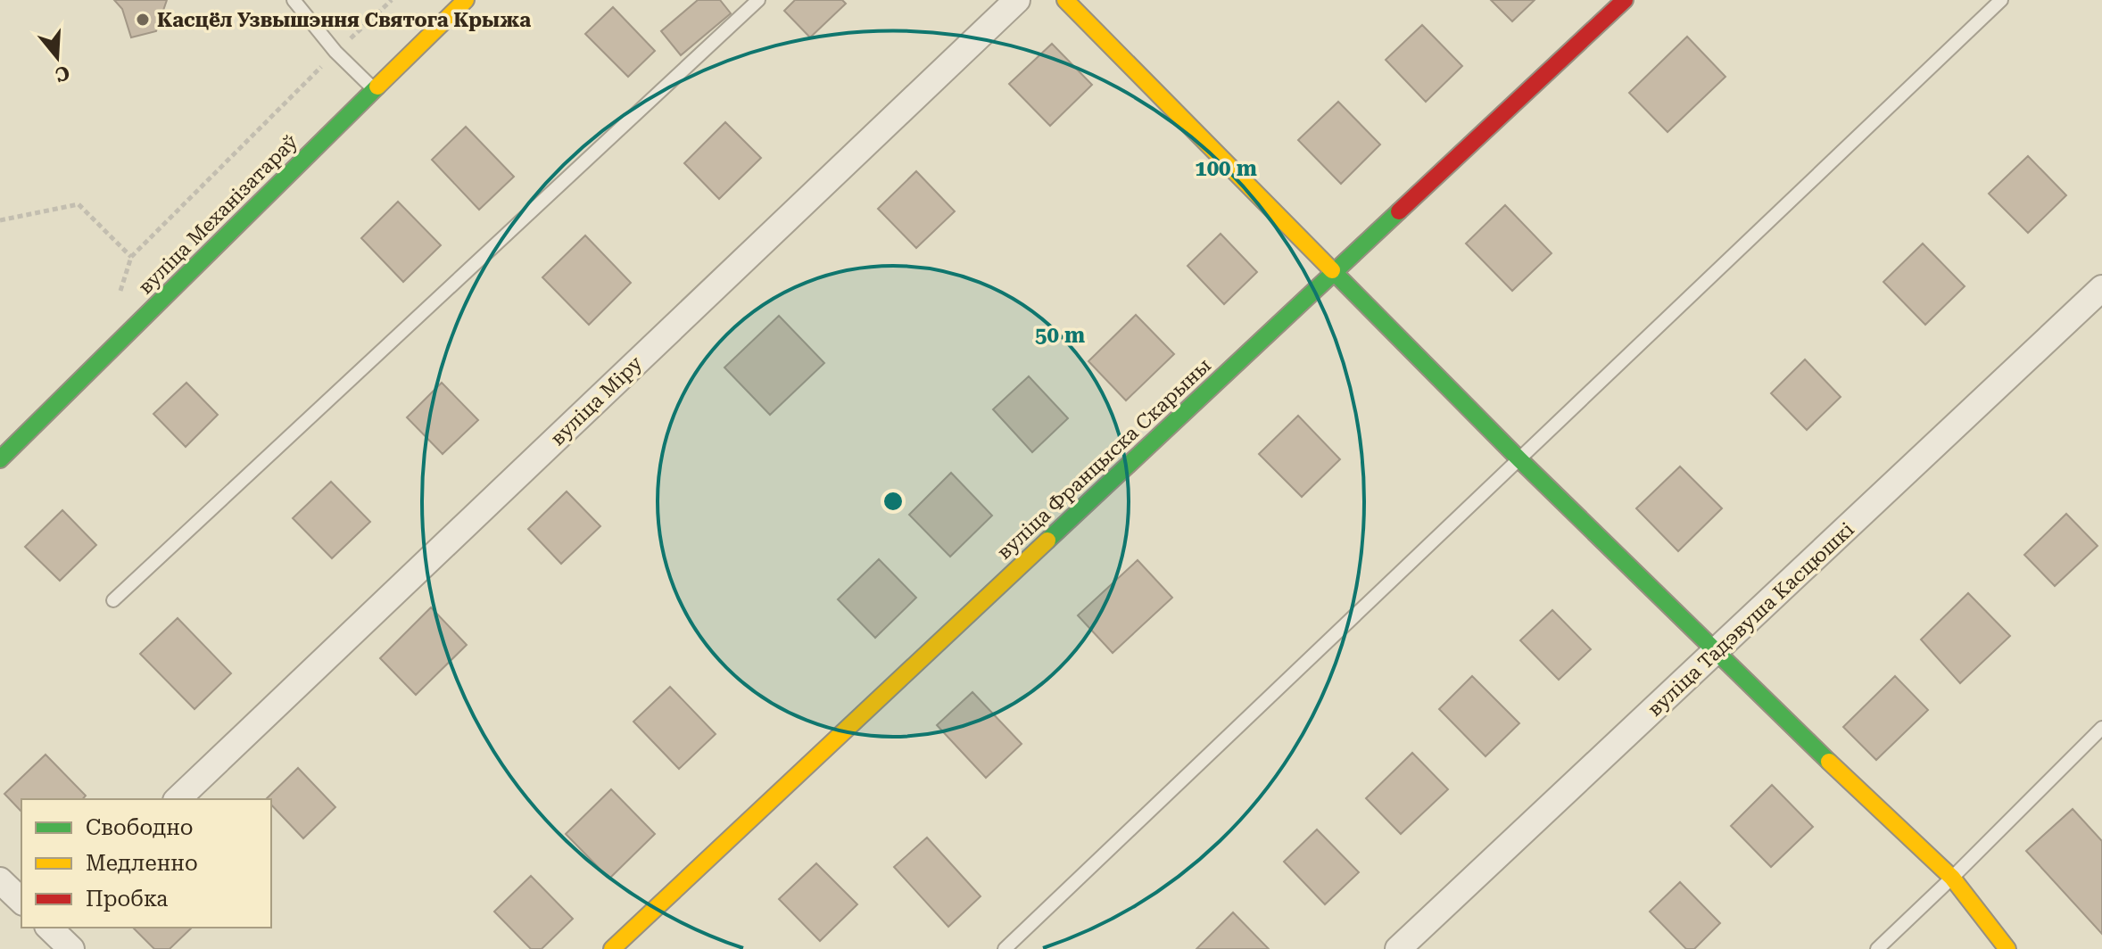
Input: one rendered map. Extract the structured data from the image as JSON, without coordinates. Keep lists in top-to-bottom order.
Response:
{
  "streets": {
    "street": [
      "вуліца Механізатараў",
      "вуліца Міру",
      "вуліца Францыска Скарыны",
      "вуліца Тадэвуша Касцюшкі"
    ]
  },
  "places": ["Касцёл Узвышэння Святога Крыжа"],
  "legend": ["Свободно", "Медленно", "Пробка"],
  "north": "bottom",
  "rings": ["100 m", "50 m"]
}
